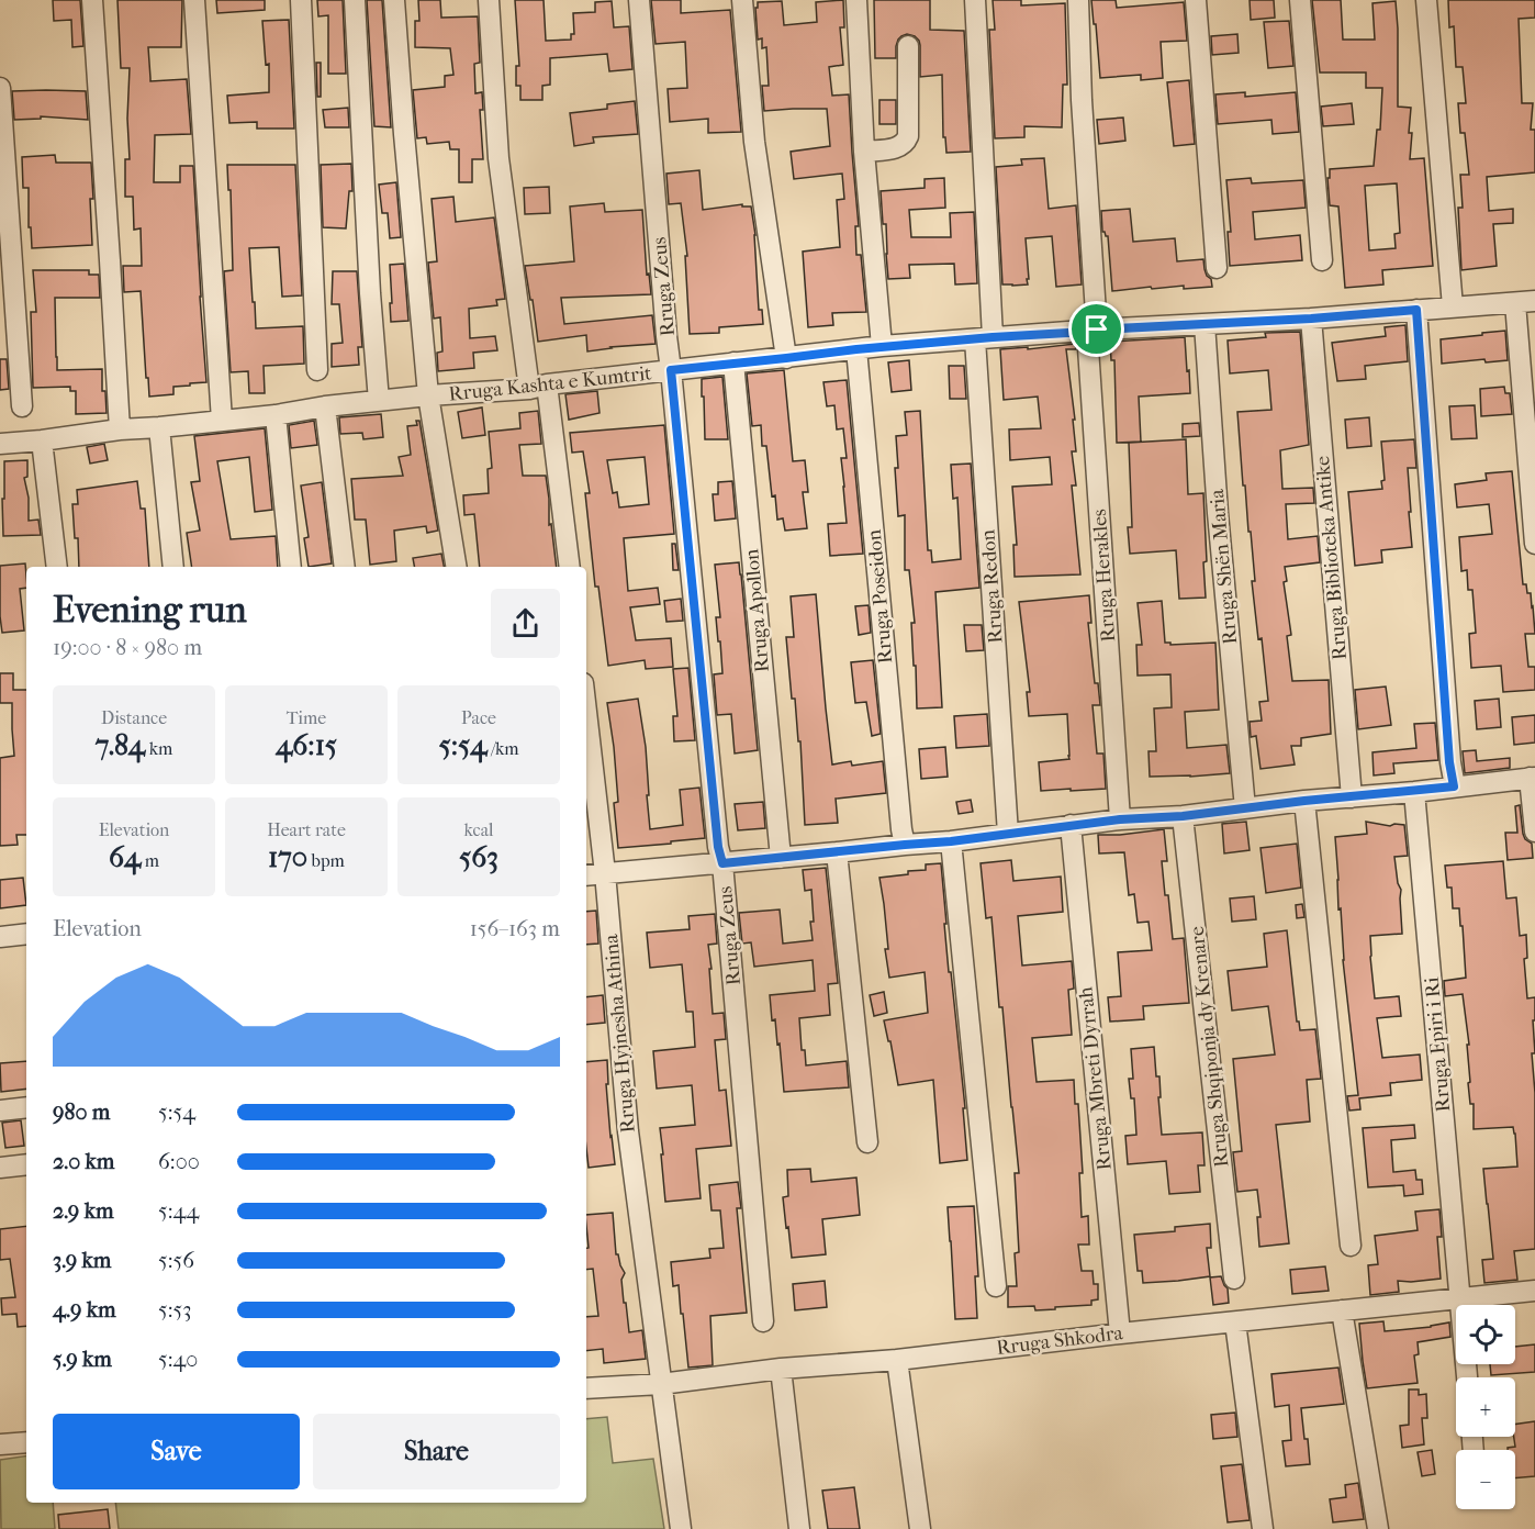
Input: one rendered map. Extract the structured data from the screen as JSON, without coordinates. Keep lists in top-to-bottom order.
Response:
{
  "streets": {
    "street": [
      "Rruga Zeus",
      "Rruga Kashta e Kumtrit",
      "Rruga Biblioteka Antike",
      "Rruga Shën Maria",
      "Rruga Herakles",
      "Rruga Redon",
      "Rruga Poseidon",
      "Rruga Apollon",
      "Rruga Hyjnesha Athina",
      "Rruga Epiri i Ri",
      "Rruga Shqiponja dy Krenare",
      "Rruga Mbreti Dyrrah",
      "Rruga Shkodra"
    ]
  },
  "crossings": [
    ["Rruga Zeus", "Rruga Kashta e Kumtrit"],
    ["Rruga Kashta e Kumtrit", "Rruga Biblioteka Antike"],
    ["Rruga Kashta e Kumtrit", "Rruga Shën Maria"],
    ["Rruga Kashta e Kumtrit", "Rruga Herakles"],
    ["Rruga Kashta e Kumtrit", "Rruga Redon"],
    ["Rruga Kashta e Kumtrit", "Rruga Poseidon"],
    ["Rruga Kashta e Kumtrit", "Rruga Apollon"],
    ["Rruga Hyjnesha Athina", "Rruga Shkodra"],
    ["Rruga Epiri i Ri", "Rruga Shkodra"],
    ["Rruga Mbreti Dyrrah", "Rruga Shkodra"]
  ],
  "page": {
    "heading": ["Evening run", "19:00 · 8 × 980 m"],
    "stats": [
      ["Distance", "7.84 km"],
      ["Time", "46:15"],
      ["Pace", "5:54 /km"],
      ["Elevation", "64 m"],
      ["Heart rate", "170 bpm"],
      ["kcal", "563"]
    ],
    "chart": ["Elevation", "156–163 m"],
    "list": [
      {
        "name": "980 m",
        "note": "5:54"
      },
      {
        "name": "2.0 km",
        "note": "6:00"
      },
      {
        "name": "2.9 km",
        "note": "5:44"
      },
      {
        "name": "3.9 km",
        "note": "5:56"
      },
      {
        "name": "4.9 km",
        "note": "5:53"
      },
      {
        "name": "5.9 km",
        "note": "5:40"
      }
    ],
    "map_buttons": ["+", "−"],
    "buttons": ["Save", "Share"]
  }
}
